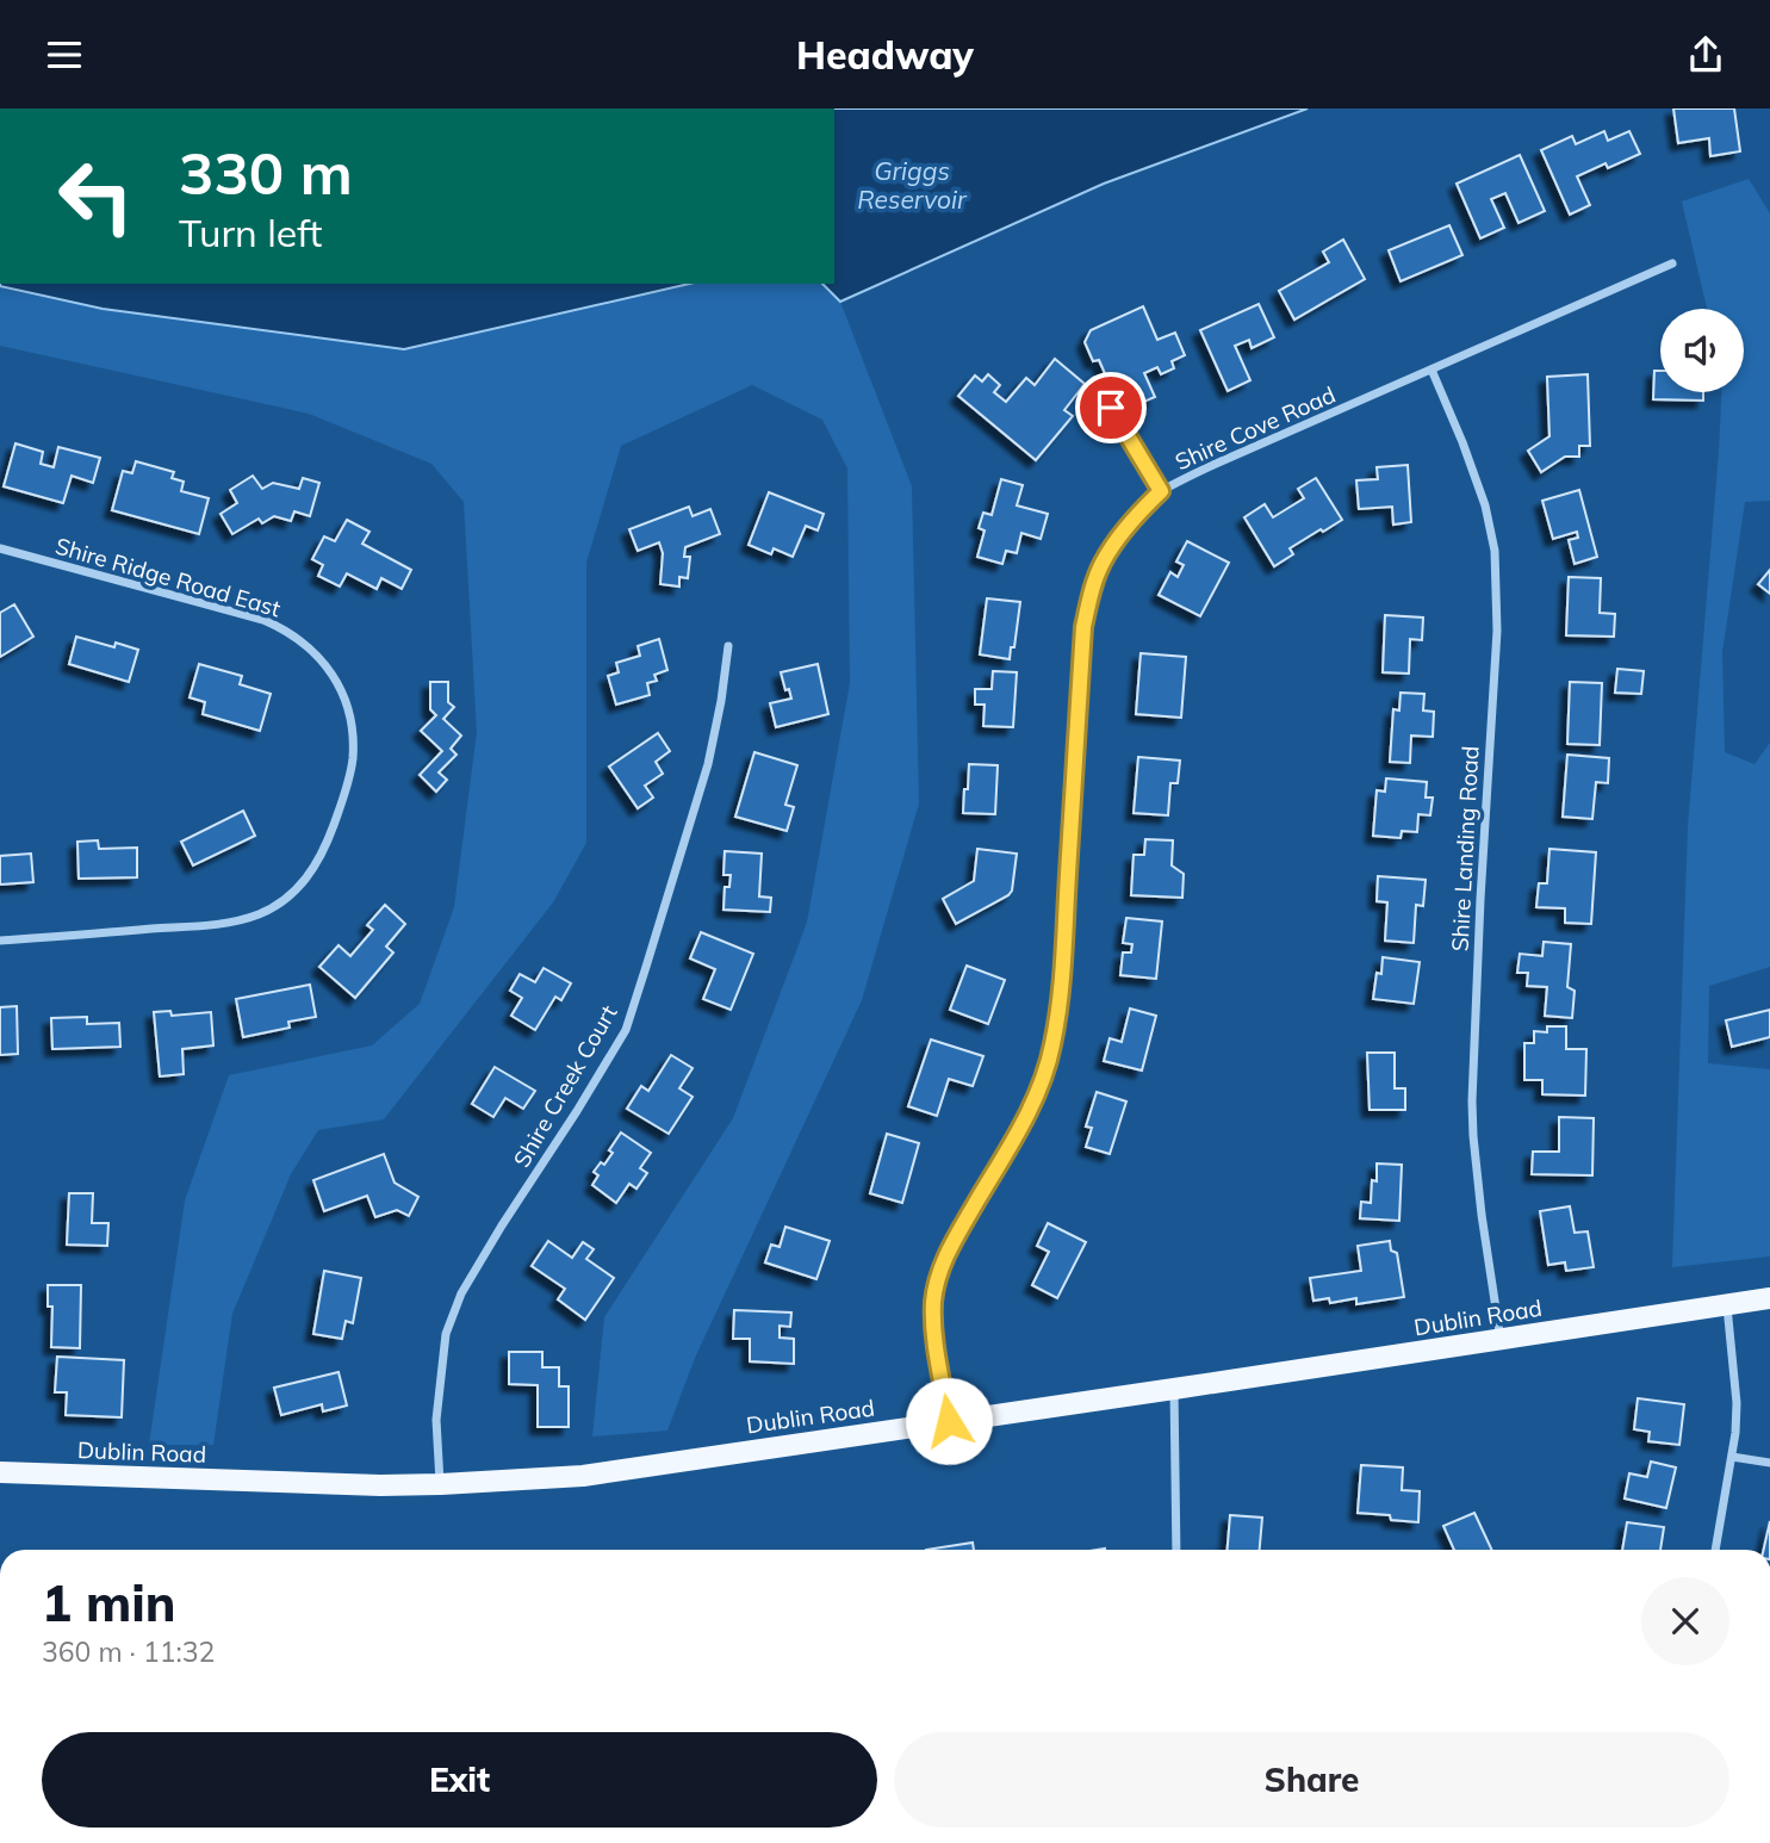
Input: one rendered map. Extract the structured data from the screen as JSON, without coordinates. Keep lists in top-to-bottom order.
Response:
{
  "streets": {
    "main road": ["Dublin Road"],
    "street": [
      "Shire Cove Road",
      "Shire Ridge Road East",
      "Shire Landing Road",
      "Shire Creek Court"
    ]
  },
  "crossings": [
    ["Shire Cove Road", "Shire Landing Road"],
    ["Shire Cove Road", "Dublin Road"],
    ["Shire Landing Road", "Dublin Road"],
    ["Shire Creek Court", "Dublin Road"]
  ],
  "water": ["Griggs Reservoir"],
  "page": {
    "header": "Headway",
    "turn": ["330 m", "Turn left"],
    "heading": ["1 min", "360 m · 11:32"],
    "buttons": ["Exit", "Share"]
  }
}
